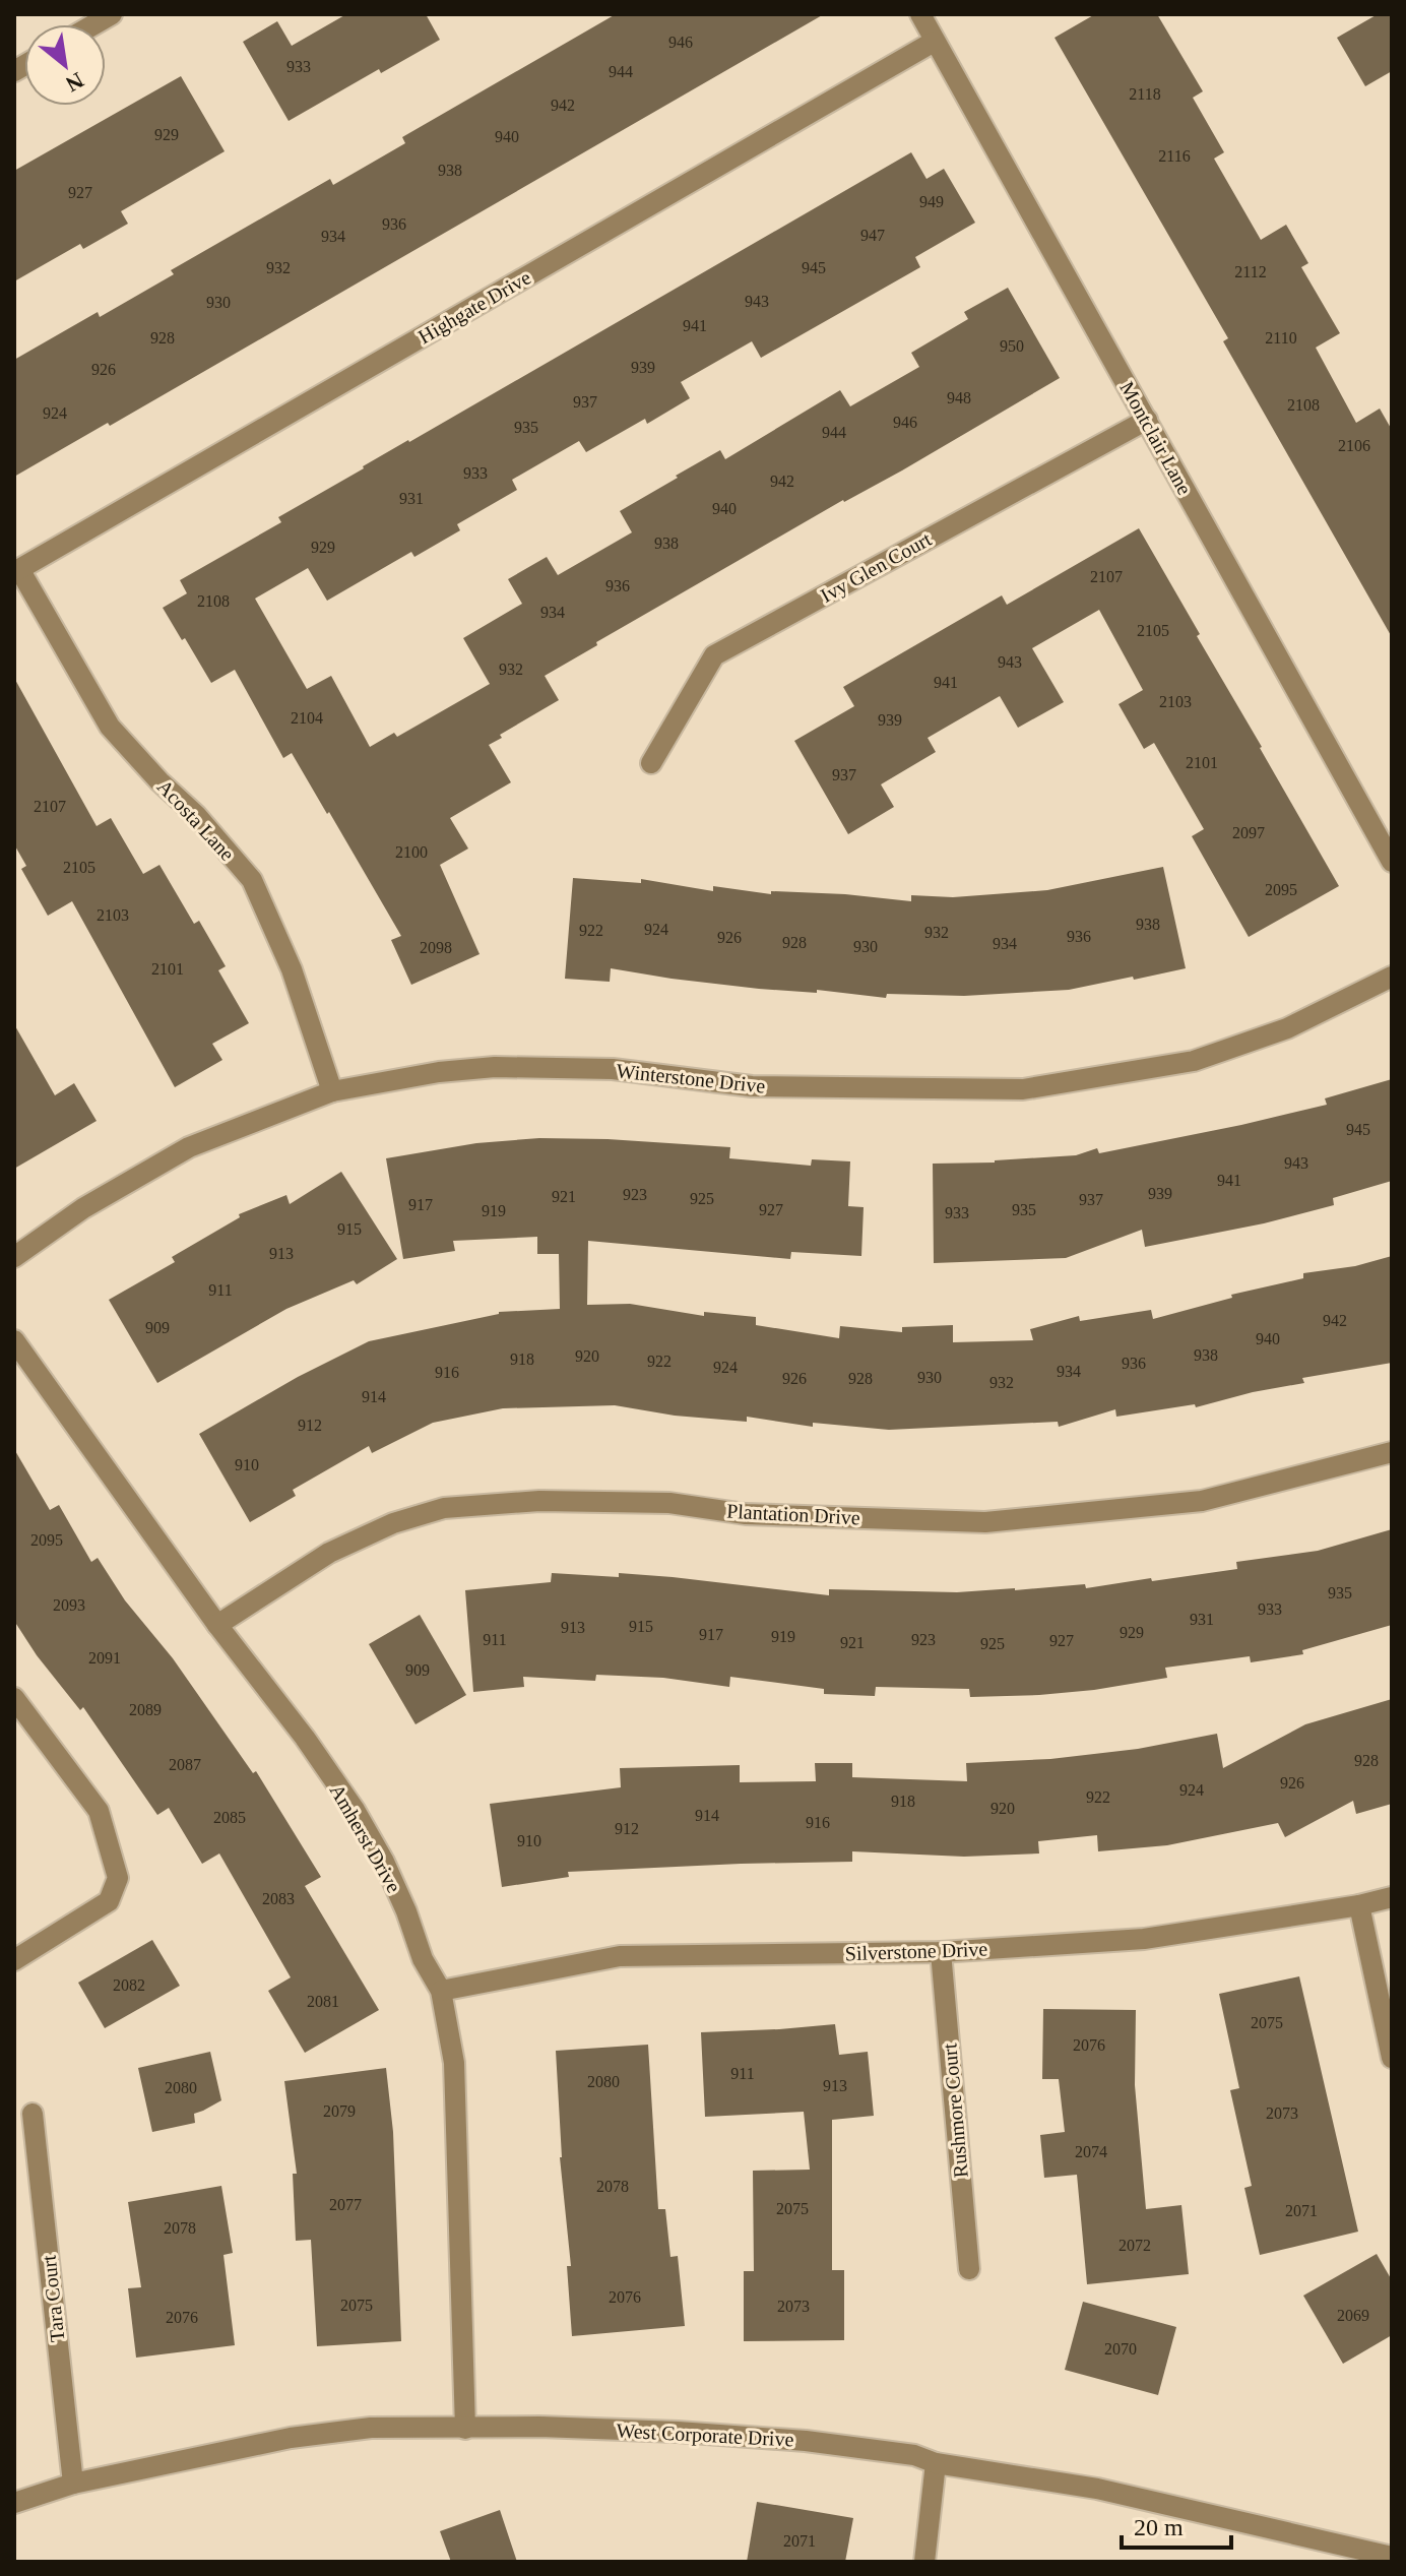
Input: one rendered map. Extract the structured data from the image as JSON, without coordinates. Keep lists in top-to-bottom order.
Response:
{
  "streets": {
    "street": [
      "Highgate Drive",
      "Montclair Lane",
      "Ivy Glen Court",
      "Acosta Lane",
      "Winterstone Drive",
      "Plantation Drive",
      "Amherst Drive",
      "Silverstone Drive",
      "Rushmore Court",
      "Tara Court",
      "West Corporate Drive"
    ]
  },
  "crossings": [
    ["Highgate Drive", "Montclair Lane"],
    ["Highgate Drive", "Acosta Lane"],
    ["Montclair Lane", "Ivy Glen Court"],
    ["Acosta Lane", "Winterstone Drive"],
    ["Plantation Drive", "Amherst Drive"],
    ["Amherst Drive", "Silverstone Drive"],
    ["Amherst Drive", "West Corporate Drive"],
    ["Silverstone Drive", "Rushmore Court"],
    ["Tara Court", "West Corporate Drive"]
  ],
  "house_numbers": [
    "946",
    "933",
    "944",
    "2118",
    "942",
    "929",
    "940",
    "2116",
    "938",
    "927",
    "949",
    "936",
    "947",
    "934",
    "932",
    "945",
    "2112",
    "943",
    "930",
    "941",
    "928",
    "2110",
    "950",
    "939",
    "926",
    "948",
    "937",
    "2108",
    "924",
    "946",
    "935",
    "944",
    "2106",
    "933",
    "942",
    "931",
    "940",
    "938",
    "929",
    "2107",
    "936",
    "2108",
    "934",
    "2105",
    "943",
    "932",
    "941",
    "2103",
    "2104",
    "939",
    "2101",
    "937",
    "2107",
    "2097",
    "2100",
    "2105",
    "2095",
    "2103",
    "938",
    "924",
    "922",
    "932",
    "936",
    "926",
    "928",
    "934",
    "930",
    "2098",
    "2101",
    "945",
    "943",
    "941",
    "939",
    "923",
    "921",
    "925",
    "937",
    "917",
    "927",
    "935",
    "919",
    "933",
    "915",
    "913",
    "911",
    "942",
    "909",
    "940",
    "938",
    "920",
    "918",
    "922",
    "936",
    "924",
    "934",
    "916",
    "930",
    "926",
    "928",
    "932",
    "914",
    "912",
    "910",
    "2095",
    "935",
    "2093",
    "933",
    "931",
    "915",
    "913",
    "929",
    "917",
    "919",
    "911",
    "923",
    "927",
    "921",
    "925",
    "2091",
    "909",
    "2089",
    "928",
    "2087",
    "926",
    "924",
    "922",
    "918",
    "920",
    "914",
    "2085",
    "916",
    "912",
    "910",
    "2083",
    "2082",
    "2081",
    "2075",
    "2076",
    "911",
    "2080",
    "913",
    "2080",
    "2079",
    "2073",
    "2074",
    "2078",
    "2077",
    "2075",
    "2071",
    "2078",
    "2072",
    "2076",
    "2075",
    "2073",
    "2069",
    "2076",
    "2070",
    "2071"
  ],
  "scale_bar": "20 m",
  "north": "bottom right"
}
